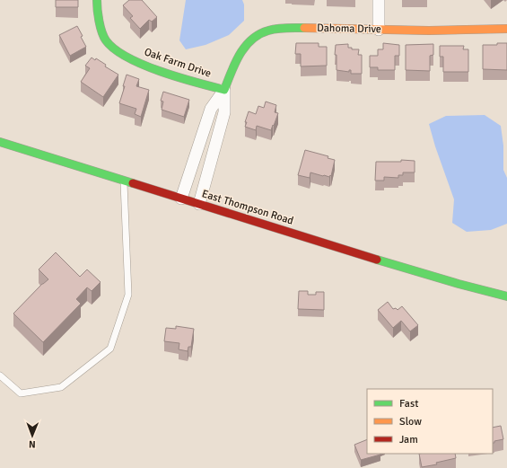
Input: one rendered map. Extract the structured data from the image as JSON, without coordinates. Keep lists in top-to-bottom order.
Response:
{
  "streets": {
    "main road": ["Dahoma Drive", "Oak Farm Drive", "East Thompson Road"]
  },
  "crossings": [
    ["Dahoma Drive", "Oak Farm Drive"],
    ["Dahoma Drive", "East Thompson Road"]
  ],
  "legend": ["Fast", "Slow", "Jam"],
  "north": "bottom"
}
